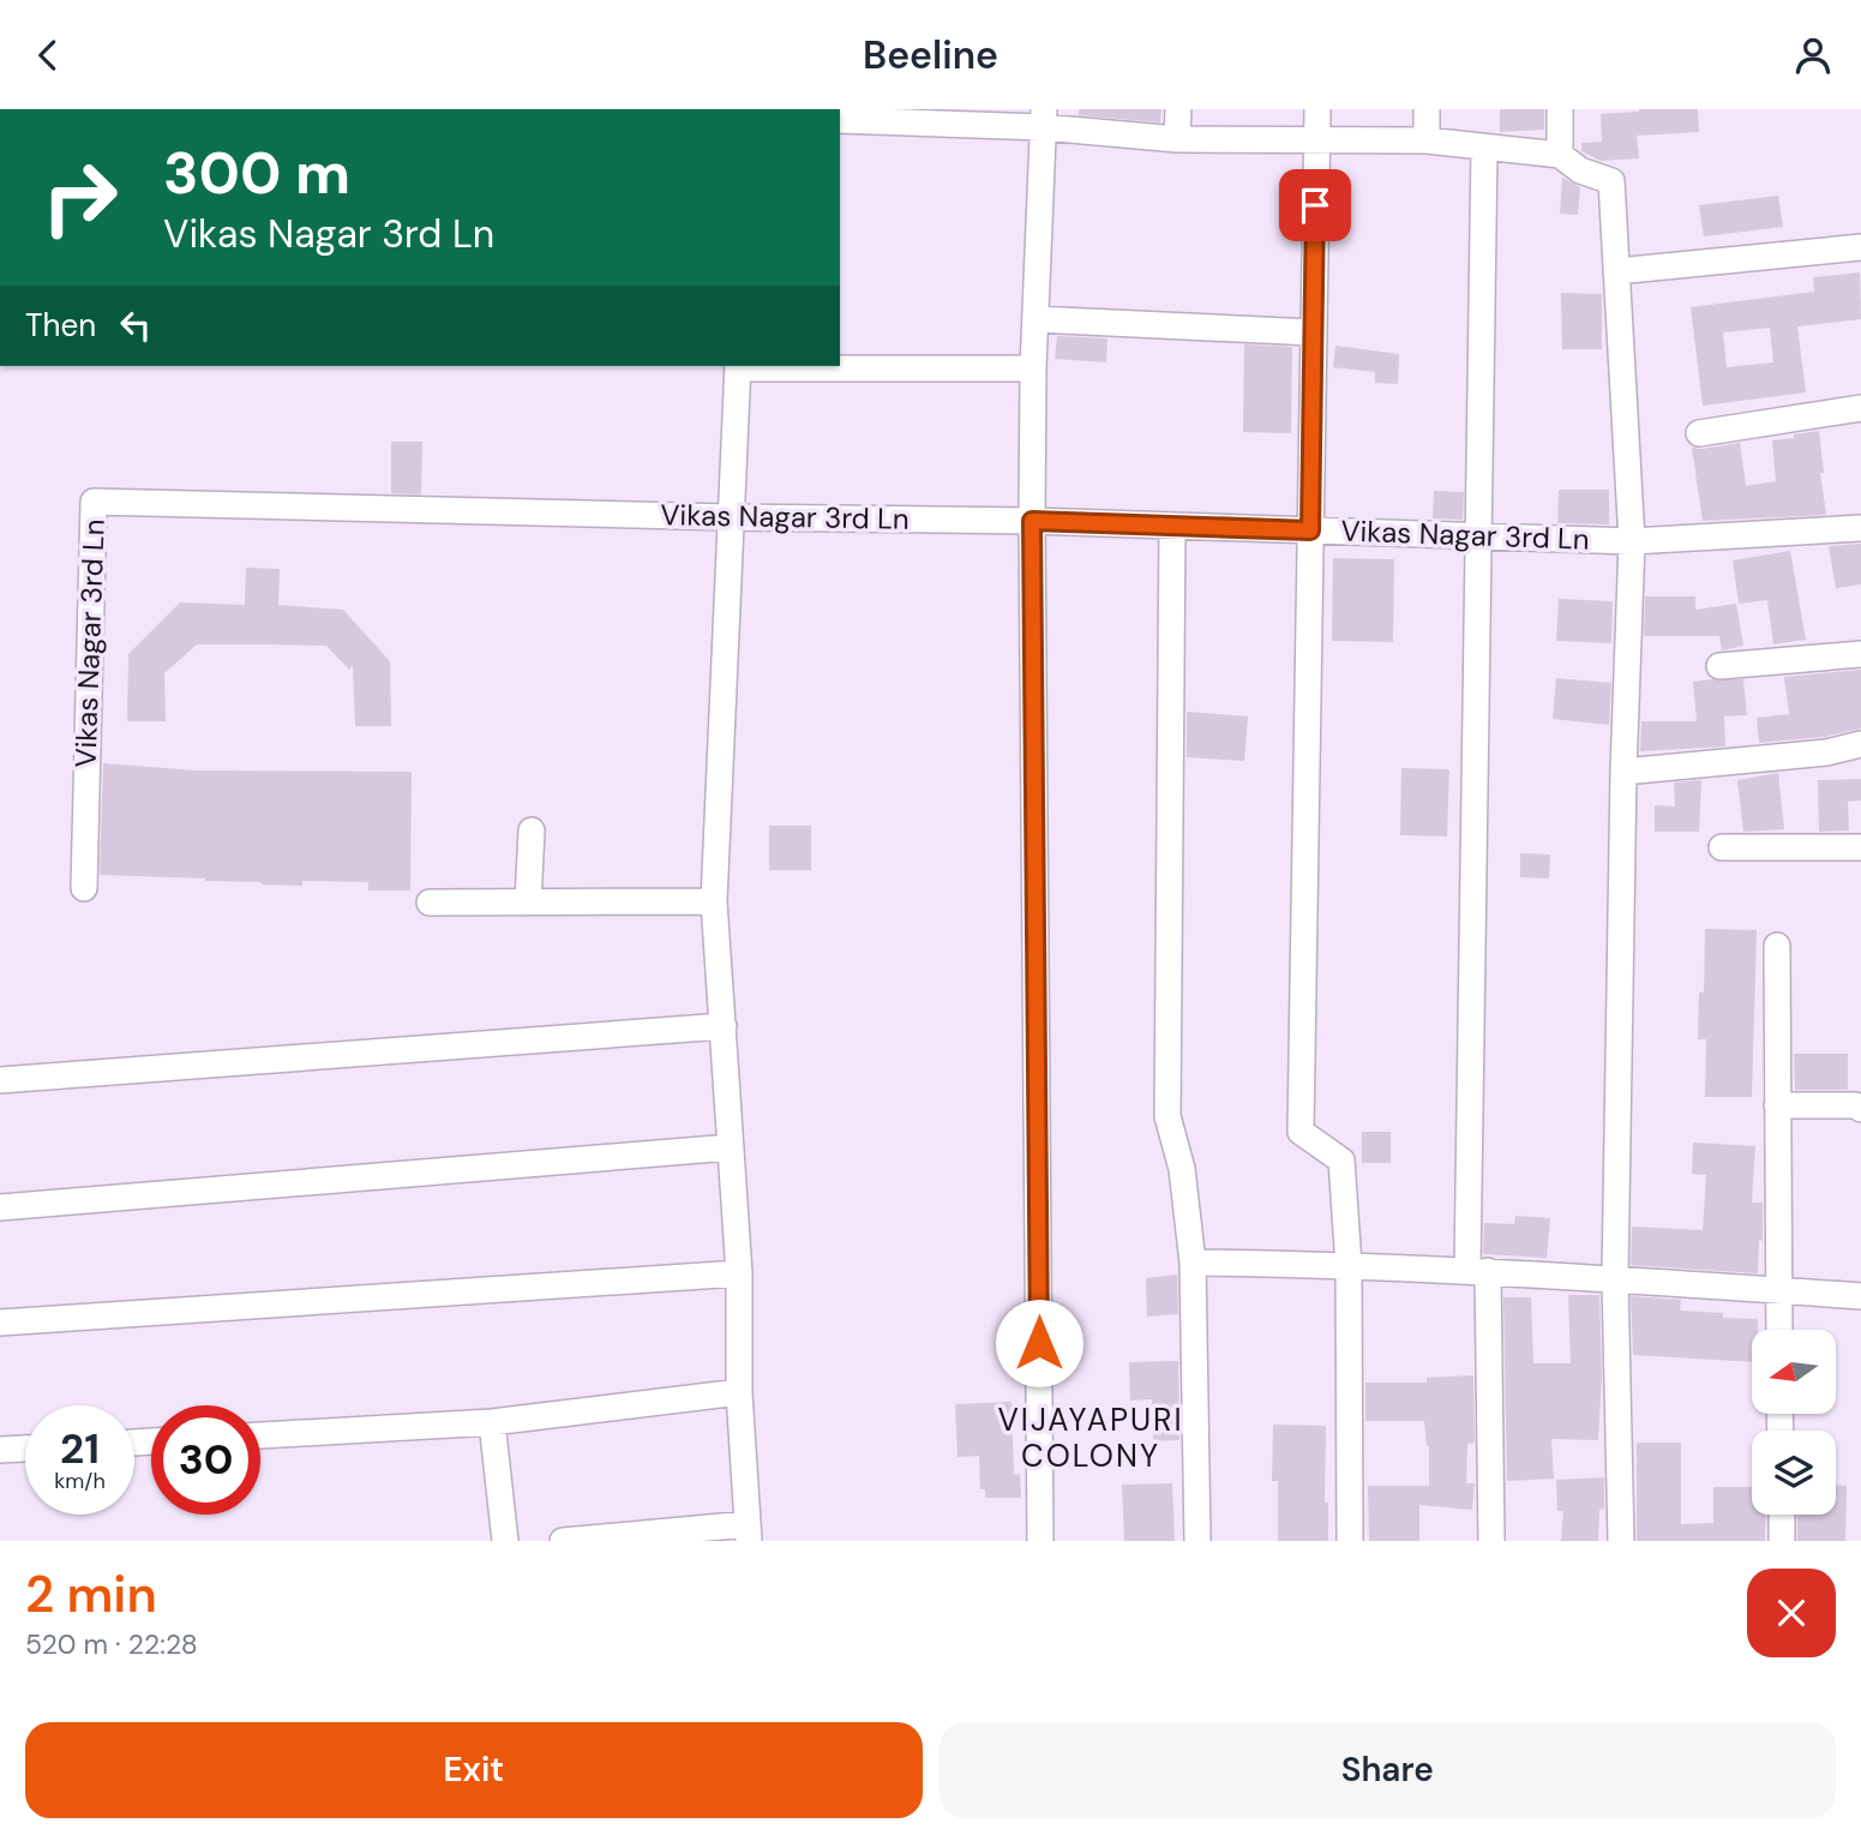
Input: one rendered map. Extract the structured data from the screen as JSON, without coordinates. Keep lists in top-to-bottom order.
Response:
{
  "streets": {
    "street": ["Vikas Nagar 3rd Ln"]
  },
  "districts": ["VIJAYAPURI COLONY"],
  "north": "left",
  "page": {
    "header": "Beeline",
    "turn": ["300 m", "Vikas Nagar 3rd Ln"],
    "then": "Then",
    "speed": "21 km/h",
    "limit": "30",
    "heading": ["2 min", "520 m · 22:28"],
    "buttons": ["Exit", "Share"]
  }
}
